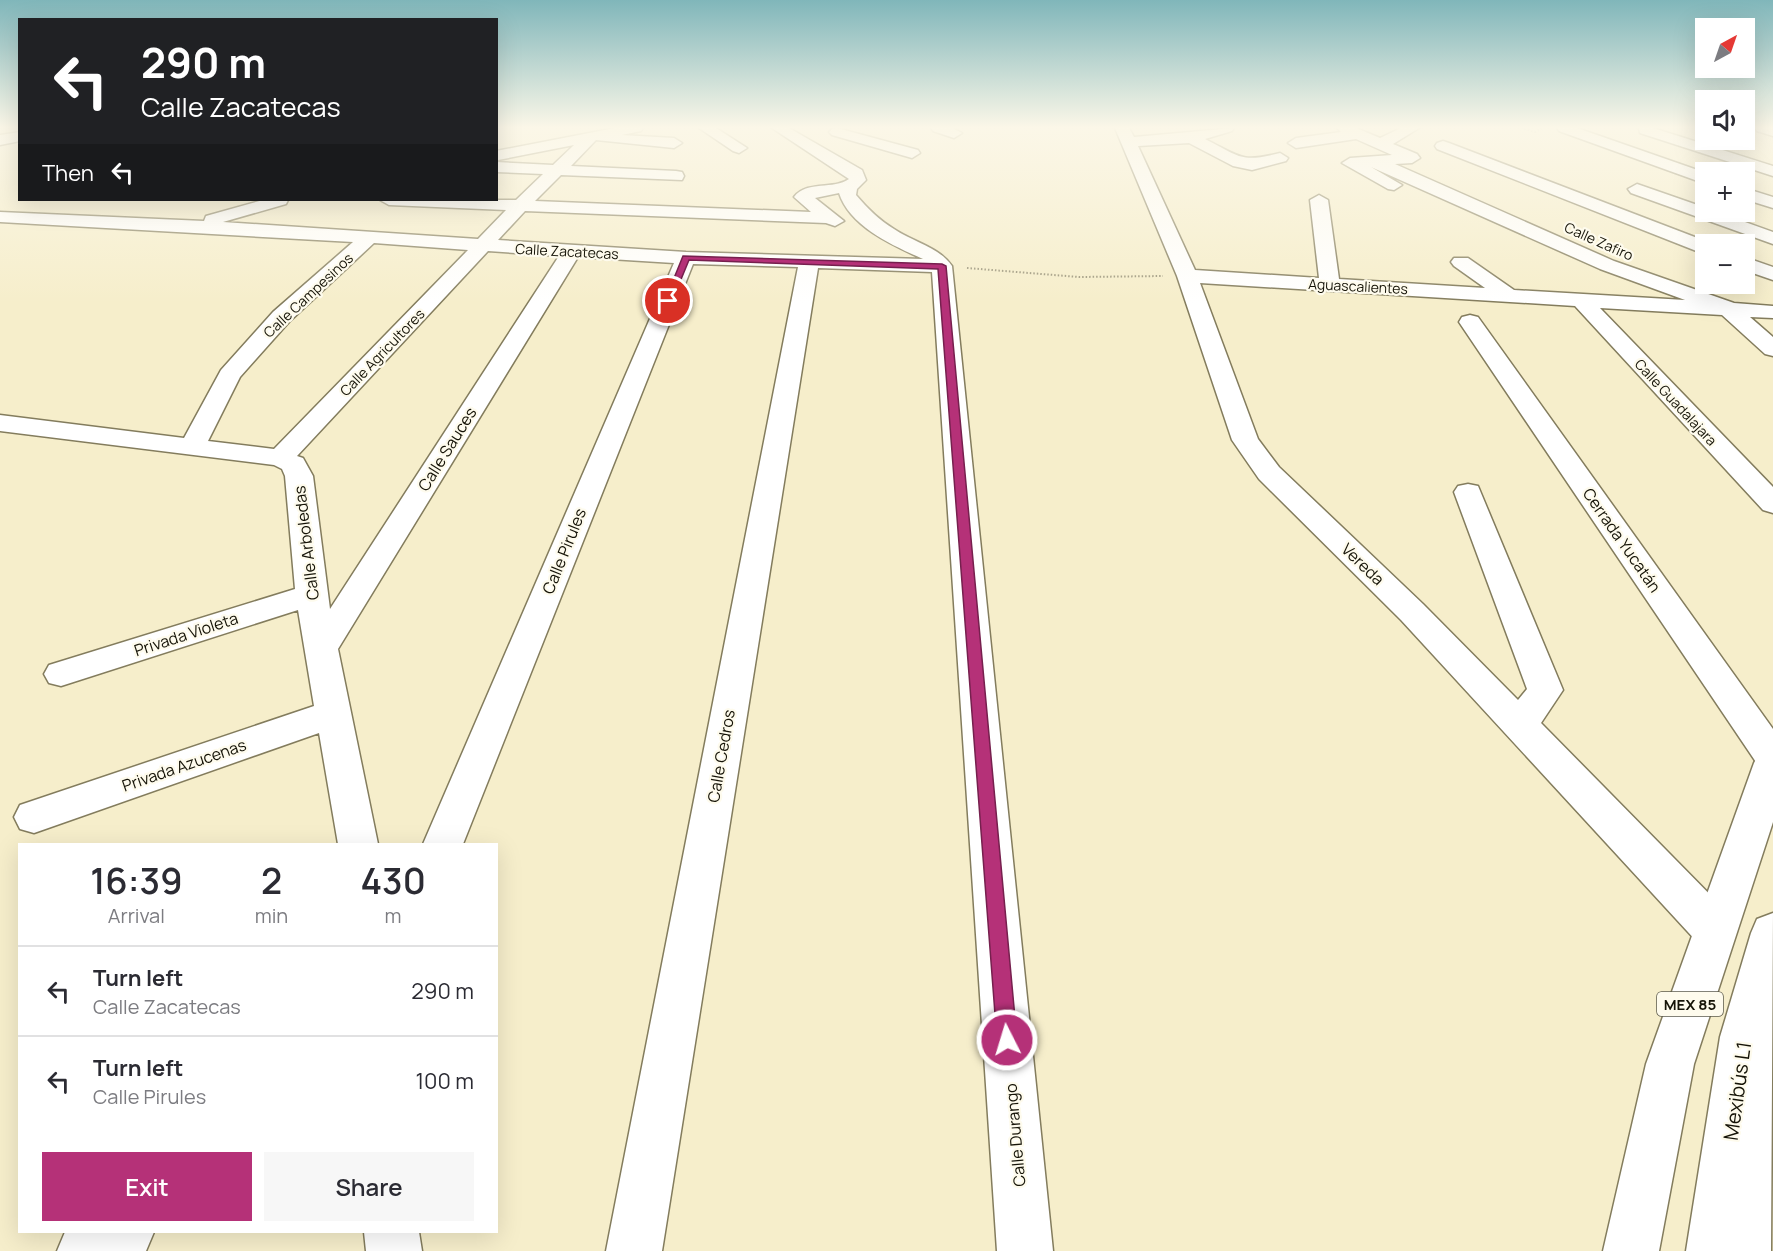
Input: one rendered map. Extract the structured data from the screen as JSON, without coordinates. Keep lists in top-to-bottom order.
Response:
{
  "streets": {
    "street": [
      "Calle Zafiro",
      "Calle Zacatecas",
      "Aguascalientes",
      "Calle Campesinos",
      "Calle Agricultores",
      "Calle Guadalajara",
      "Calle Sauces",
      "Cerrada Yucatán",
      "Calle Arboledas",
      "Calle Pirules",
      "Vereda",
      "Privada Violeta",
      "Calle Cedros",
      "Privada Azucenas",
      "MEX 85",
      "Mexibús L1",
      "Calle Durango"
    ]
  },
  "crossings": [
    ["Calle Zafiro", "Aguascalientes"],
    ["Calle Zacatecas", "Calle Campesinos"],
    ["Calle Zacatecas", "Calle Agricultores"],
    ["Calle Zacatecas", "Calle Sauces"],
    ["Calle Zacatecas", "Calle Pirules"],
    ["Calle Zacatecas", "Calle Cedros"],
    ["Calle Zacatecas", "Calle Durango"],
    ["Aguascalientes", "Calle Guadalajara"],
    ["Aguascalientes", "Vereda"],
    ["Calle Agricultores", "Calle Arboledas"],
    ["Calle Sauces", "Calle Arboledas"],
    ["Calle Arboledas", "Privada Violeta"],
    ["Calle Arboledas", "Privada Azucenas"],
    ["Vereda", "MEX 85"]
  ],
  "north": "top right",
  "page": {
    "map_buttons": ["+", "−"],
    "turn": ["290 m", "Calle Zacatecas"],
    "then": "Then",
    "eta": [
      "16:39",
      "Arrival",
      "2",
      "min",
      "430",
      "m"
    ],
    "list": [
      {
        "name": "Turn left",
        "note": "Calle Zacatecas",
        "value": "290 m"
      },
      {
        "name": "Turn left",
        "note": "Calle Pirules",
        "value": "100 m"
      }
    ],
    "buttons": ["Exit", "Share"]
  }
}
